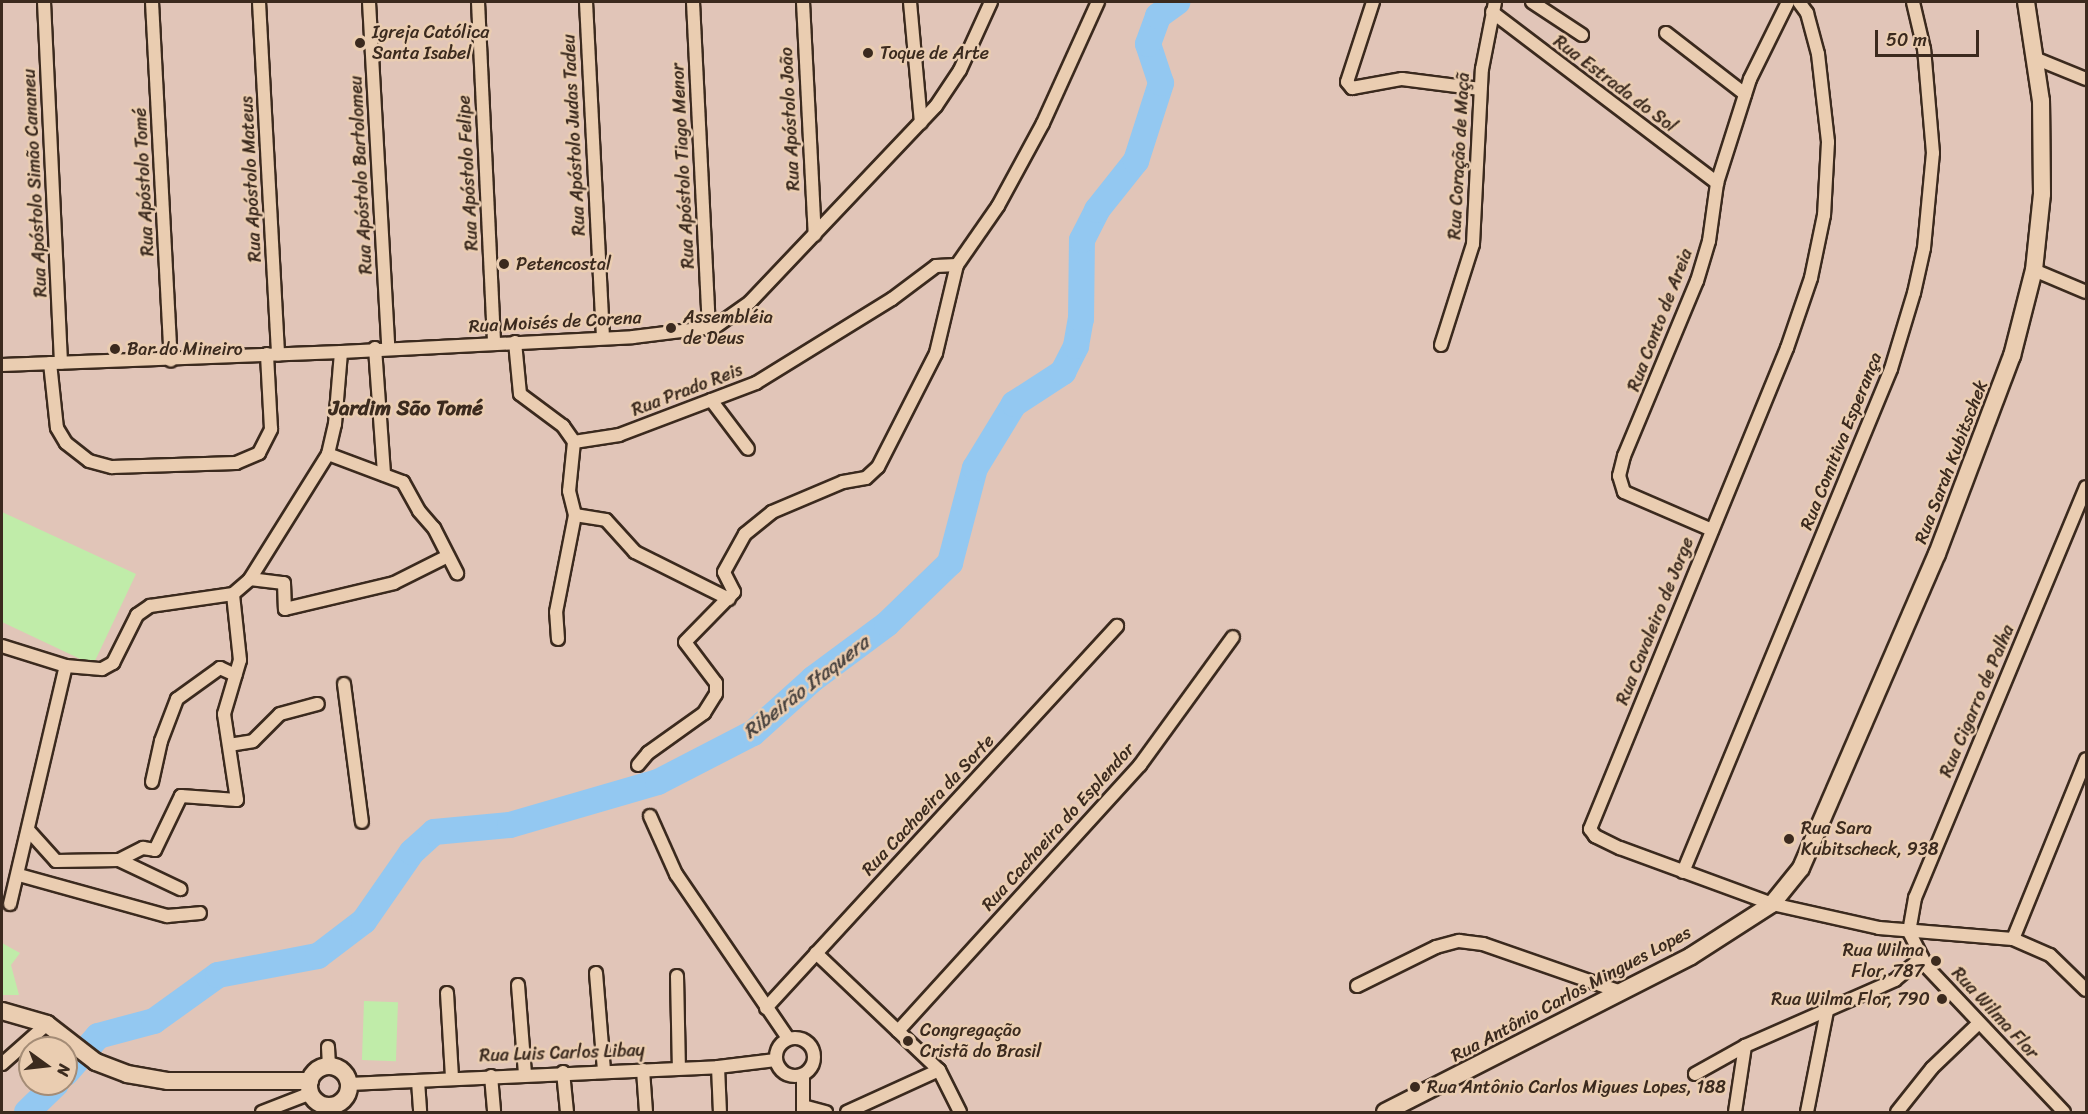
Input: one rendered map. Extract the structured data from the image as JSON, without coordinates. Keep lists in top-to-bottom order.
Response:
{
  "streets": {
    "street": [
      "Rua Estrada do Sol",
      "Rua Apóstolo João",
      "Rua Apóstolo Judas Tadeu",
      "Rua Coração de Maçã",
      "Rua Apóstolo Tiago Menor",
      "Rua Apóstolo Felipe",
      "Rua Apóstolo Bartolomeu",
      "Rua Apóstolo Mateus",
      "Rua Apóstolo Tomé",
      "Rua Apóstolo Simão Cananeu",
      "Rua Conto de Areia",
      "Rua Moisés de Corena",
      "Rua Prado Reis",
      "Rua Comitiva Esperança",
      "Rua Sarah Kubitschek",
      "Rua Cavaleiro de Jorge",
      "Rua Cigarro de Palha",
      "Rua Cachoeira da Sorte",
      "Rua Cachoeira do Esplendor",
      "Rua Antônio Carlos Mingues Lopes",
      "Rua Wilma Flor",
      "Rua Luis Carlos Libay"
    ]
  },
  "crossings": [
    ["Rua Estrada do Sol", "Rua Coração de Maçã"],
    ["Rua Estrada do Sol", "Rua Conto de Areia"],
    ["Rua Apóstolo João", "Rua Moisés de Corena"],
    ["Rua Apóstolo Judas Tadeu", "Rua Moisés de Corena"],
    ["Rua Apóstolo Tiago Menor", "Rua Moisés de Corena"],
    ["Rua Apóstolo Felipe", "Rua Moisés de Corena"],
    ["Rua Apóstolo Bartolomeu", "Rua Moisés de Corena"],
    ["Rua Apóstolo Mateus", "Rua Apóstolo Simão Cananeu"],
    ["Rua Apóstolo Mateus", "Rua Moisés de Corena"],
    ["Rua Apóstolo Tomé", "Rua Moisés de Corena"],
    ["Rua Apóstolo Simão Cananeu", "Rua Moisés de Corena"],
    ["Rua Conto de Areia", "Rua Cavaleiro de Jorge"],
    ["Rua Comitiva Esperança", "Rua Cavaleiro de Jorge"],
    ["Rua Sarah Kubitschek", "Rua Cavaleiro de Jorge"],
    ["Rua Sarah Kubitschek", "Rua Antônio Carlos Mingues Lopes"],
    ["Rua Cavaleiro de Jorge", "Rua Cigarro de Palha"],
    ["Rua Cavaleiro de Jorge", "Rua Antônio Carlos Mingues Lopes"],
    ["Rua Cavaleiro de Jorge", "Rua Wilma Flor"],
    ["Rua Cigarro de Palha", "Rua Wilma Flor"]
  ],
  "districts": ["Jardim São Tomé"],
  "water": ["Ribeirão Itaquera"],
  "places": [
    "Igreja Católica Santa Isabel",
    "Toque de Arte",
    "Petencostal",
    "Assembléia de Deus",
    "Bar do Mineiro",
    "Rua Sara Kubitscheck, 938",
    "Rua Wilma Flor, 787",
    "Rua Wilma Flor, 790",
    "Congregação Cristã do Brasil",
    "Rua Antônio Carlos Migues Lopes, 188"
  ],
  "scale_bar": "50 m",
  "north": "right"
}
